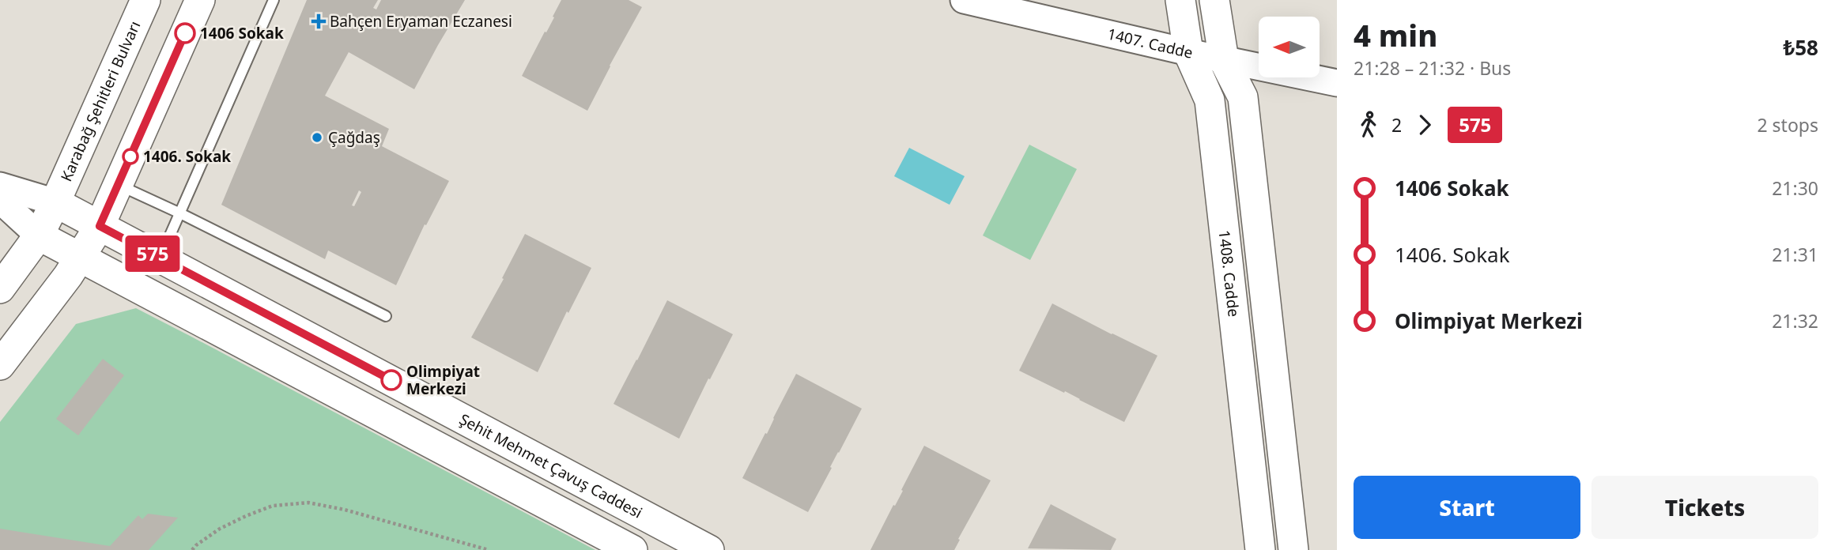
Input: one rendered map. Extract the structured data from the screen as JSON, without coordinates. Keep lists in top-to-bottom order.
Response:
{
  "streets": {
    "main road": ["Karabağ Şehitleri Bulvarı", "1408. Cadde", "Şehit Mehmet Çavuş Caddesi"],
    "street": ["1407. Cadde"]
  },
  "crossings": [
    ["1407. Cadde", "1408. Cadde"],
    ["Karabağ Şehitleri Bulvarı", "Şehit Mehmet Çavuş Caddesi"]
  ],
  "places": {
    "health": ["Bahçen Eryaman Eczanesi"],
    "other": [
      "1406 Sokak",
      "Çağdaş",
      "1406. Sokak",
      "Olimpiyat Merkezi"
    ]
  },
  "lines": ["bus line 575"],
  "north": "left",
  "page": {
    "on_map": "575",
    "heading": ["4 min", "21:28 – 21:32 · Bus", "₺58"],
    "legs": ["2", "575", "2 stops"],
    "list": [
      {
        "name": "1406 Sokak",
        "value": "21:30"
      },
      {
        "name": "1406. Sokak",
        "value": "21:31"
      },
      {
        "name": "Olimpiyat Merkezi",
        "value": "21:32"
      }
    ],
    "buttons": ["Start", "Tickets"]
  }
}
